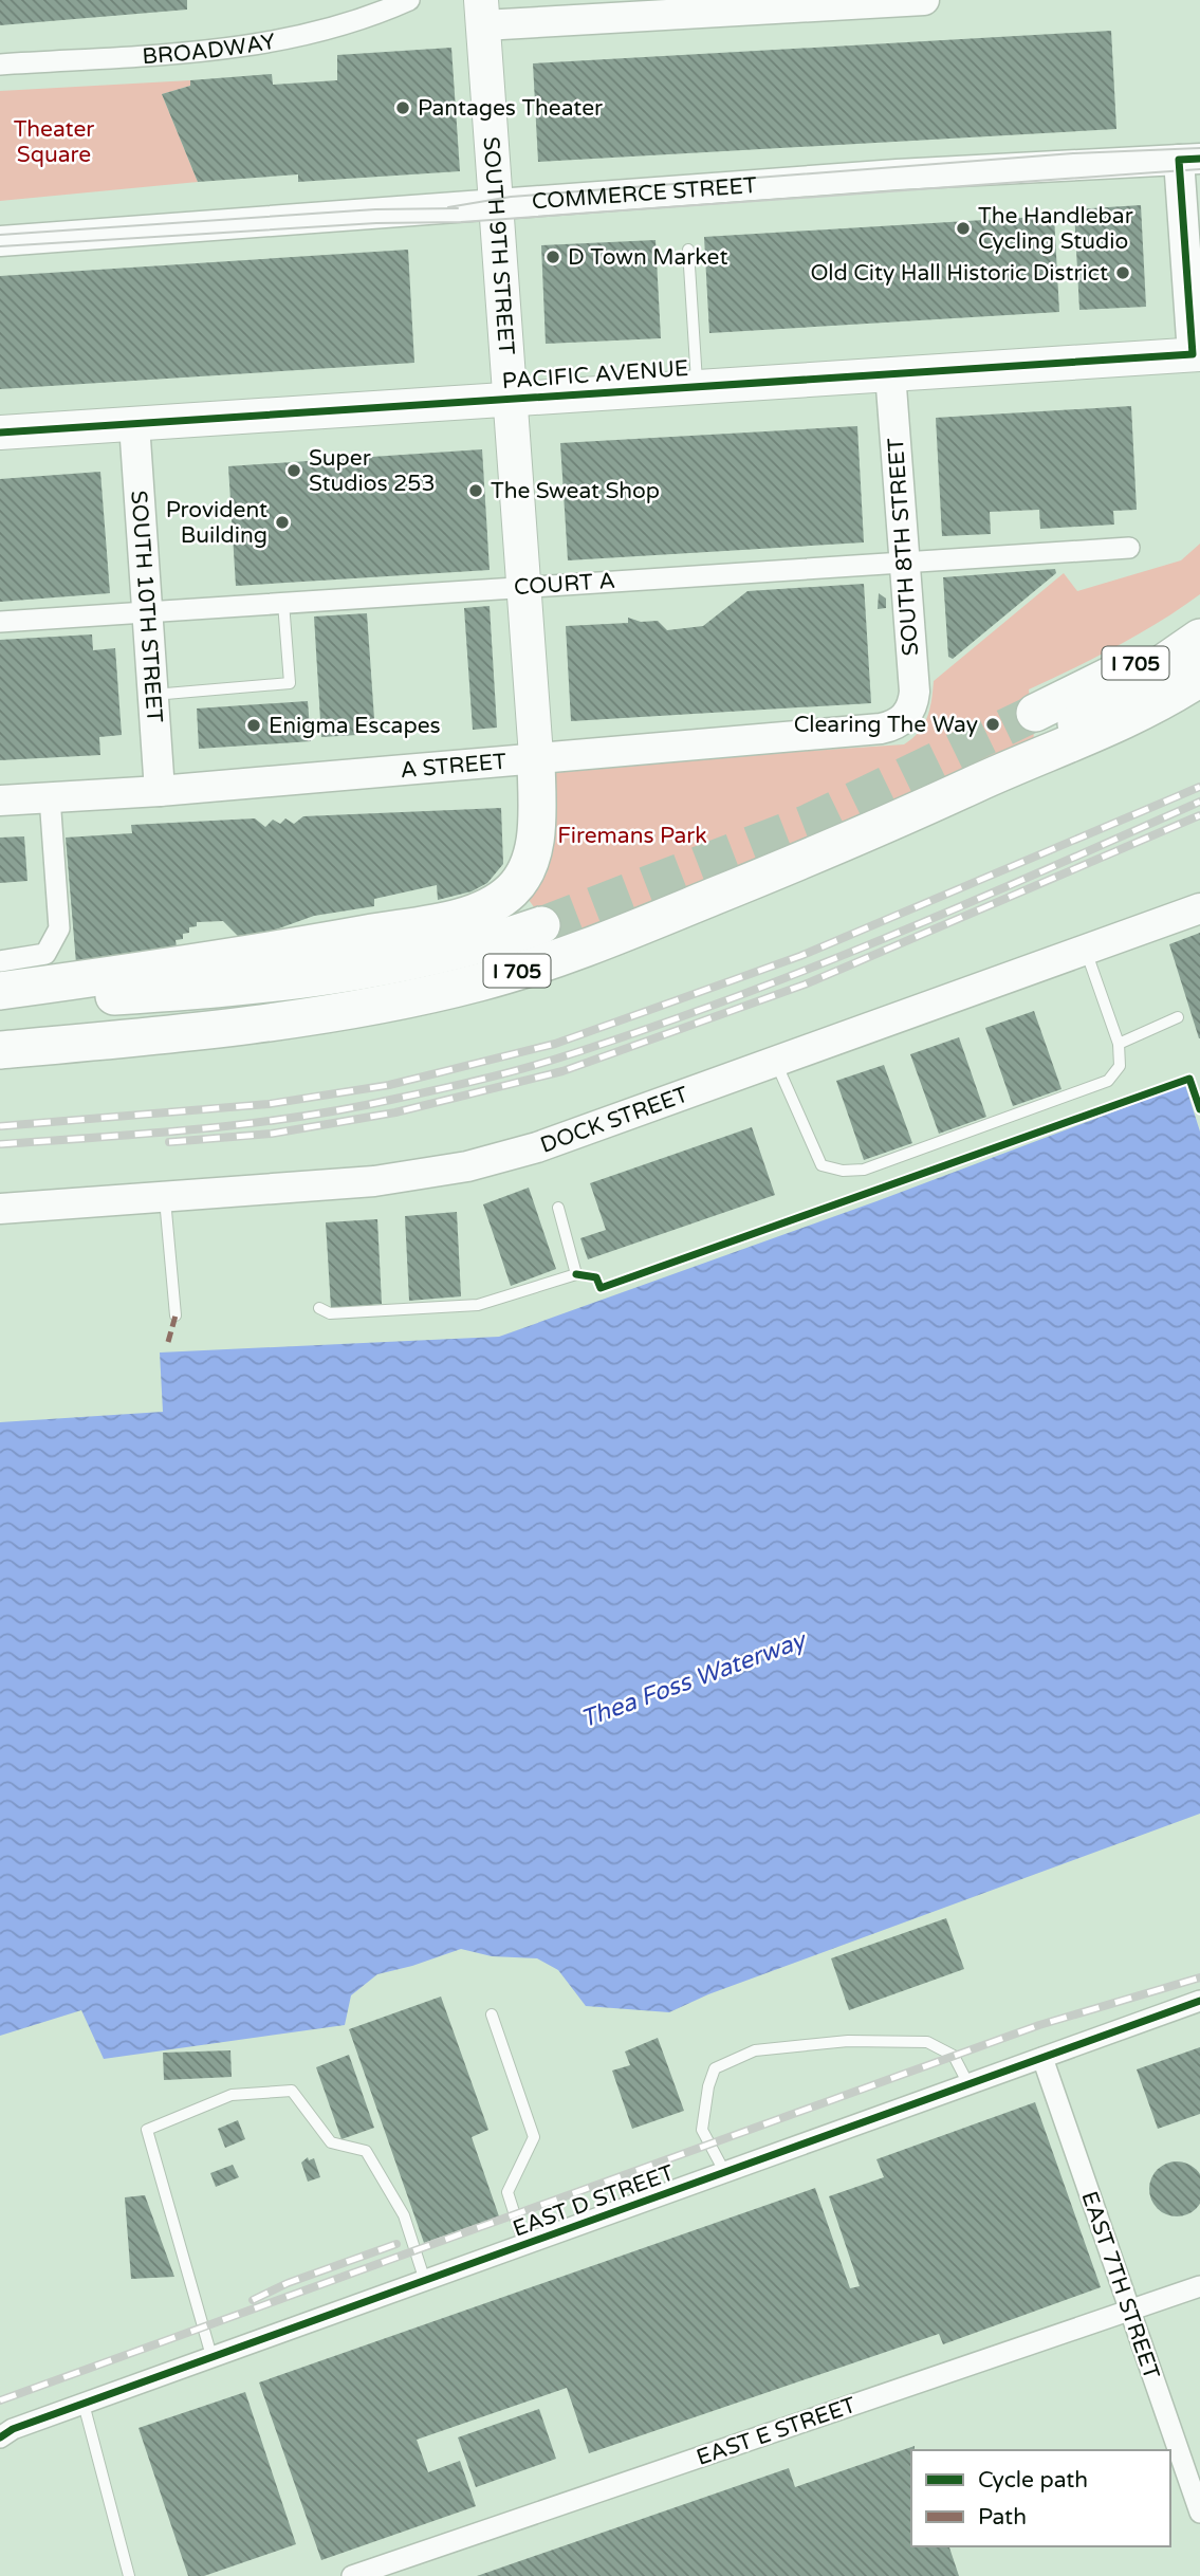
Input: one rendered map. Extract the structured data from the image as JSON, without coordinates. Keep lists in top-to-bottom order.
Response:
{
  "streets": {
    "highway": ["I 705"],
    "main road": ["SOUTH 9TH STREET", "PACIFIC AVENUE"],
    "street": [
      "BROADWAY",
      "COMMERCE STREET",
      "SOUTH 8TH STREET",
      "COURT A",
      "SOUTH 10TH STREET",
      "A STREET",
      "DOCK STREET",
      "EAST D STREET",
      "EAST 7TH STREET",
      "EAST E STREET"
    ]
  },
  "crossings": [
    ["COMMERCE STREET", "SOUTH 9TH STREET"],
    ["SOUTH 9TH STREET", "PACIFIC AVENUE"],
    ["SOUTH 9TH STREET", "COURT A"],
    ["SOUTH 9TH STREET", "A STREET"],
    ["PACIFIC AVENUE", "SOUTH 8TH STREET"],
    ["PACIFIC AVENUE", "SOUTH 10TH STREET"],
    ["SOUTH 8TH STREET", "COURT A"],
    ["SOUTH 8TH STREET", "A STREET"],
    ["COURT A", "SOUTH 10TH STREET"],
    ["SOUTH 10TH STREET", "A STREET"],
    ["EAST D STREET", "EAST 7TH STREET"],
    ["EAST 7TH STREET", "EAST E STREET"]
  ],
  "water": ["Thea Foss Waterway"],
  "parks": ["Theater Square", "Firemans Park"],
  "places": [
    "Pantages Theater",
    "The Handlebar Cycling Studio",
    "D Town Market",
    "Old City Hall Historic District",
    "Super Studios 253",
    "The Sweat Shop",
    "Provident Building",
    "Clearing The Way",
    "Enigma Escapes"
  ],
  "legend": ["Cycle path", "Path"]
}
